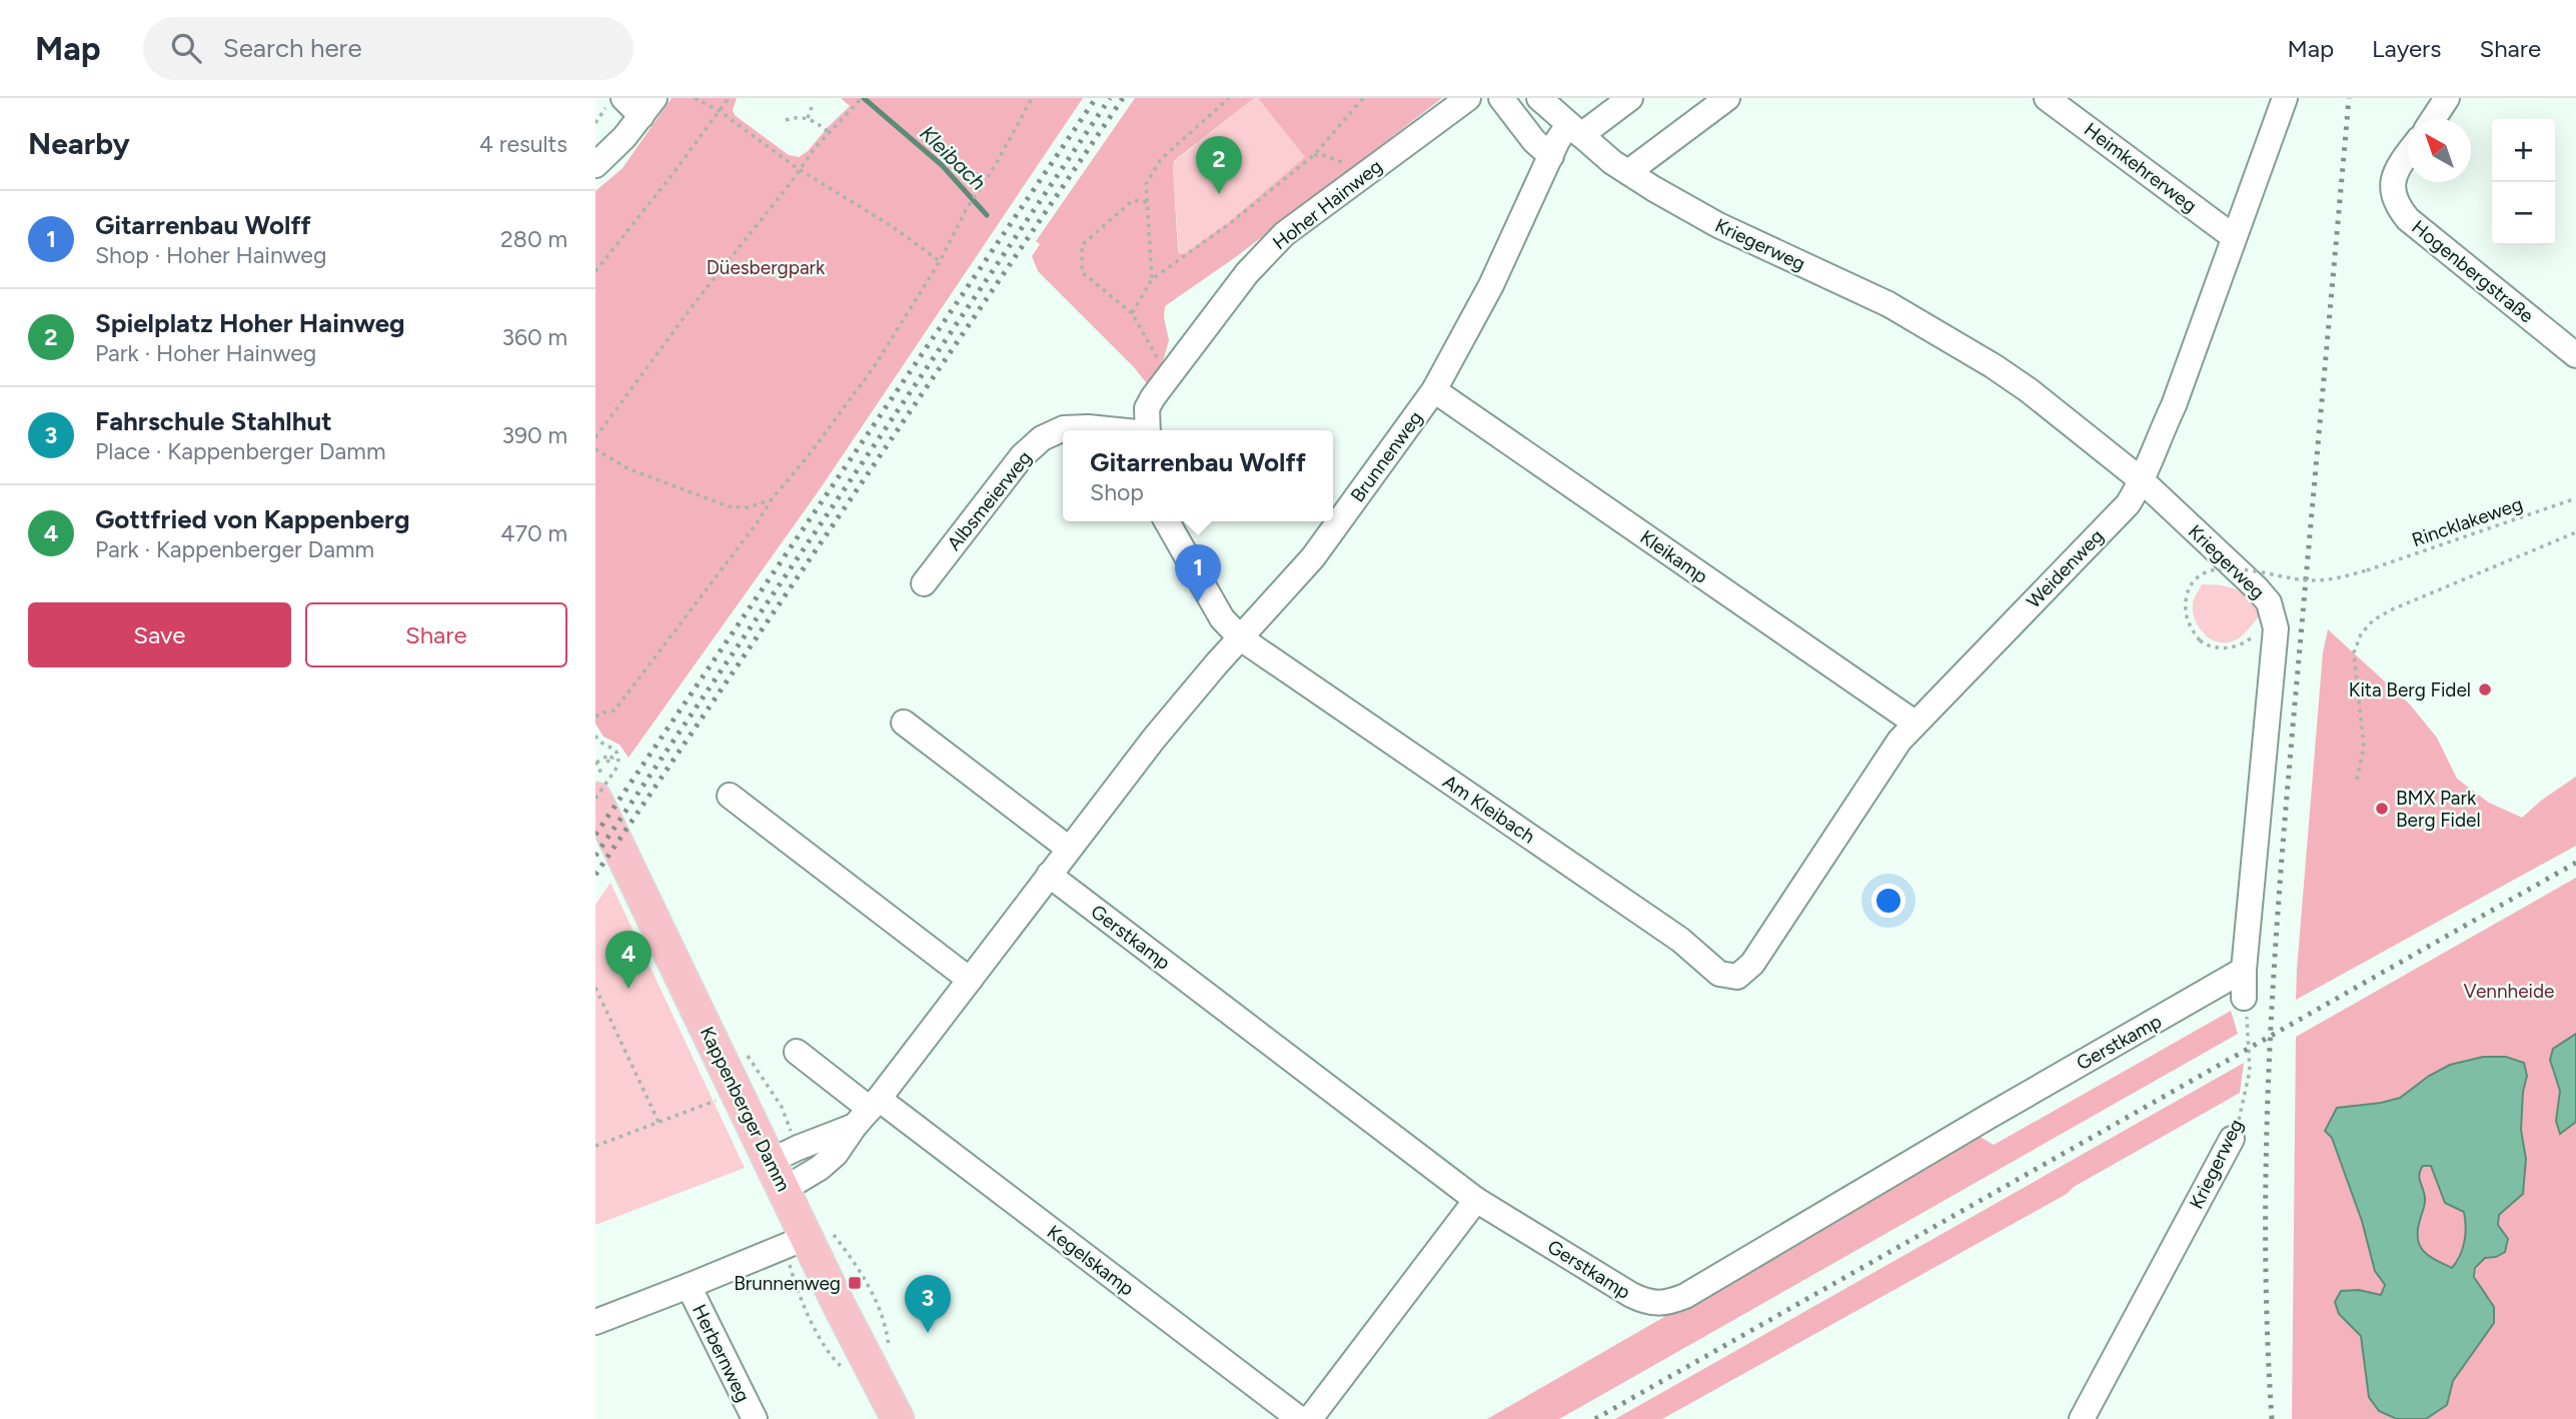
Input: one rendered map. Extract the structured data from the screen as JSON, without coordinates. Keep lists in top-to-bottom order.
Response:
{
  "streets": {
    "main road": ["Kappenberger Damm"],
    "street": [
      "Heimkehrerweg",
      "Hoher Hainweg",
      "Kriegerweg",
      "Hogenbergstraße",
      "Brunnenweg",
      "Albsmeierweg",
      "Kleikamp",
      "Weidenweg",
      "Am Kleibach",
      "Gerstkamp",
      "Kegelskamp",
      "Herbernweg"
    ],
    "path": ["Rincklakeweg"]
  },
  "crossings": [
    ["Heimkehrerweg", "Weidenweg"],
    ["Kriegerweg", "Brunnenweg"],
    ["Kriegerweg", "Rincklakeweg"],
    ["Kriegerweg", "Weidenweg"],
    ["Kriegerweg", "Gerstkamp"],
    ["Brunnenweg", "Kleikamp"],
    ["Brunnenweg", "Am Kleibach"],
    ["Brunnenweg", "Gerstkamp"],
    ["Brunnenweg", "Kappenberger Damm"],
    ["Brunnenweg", "Kegelskamp"],
    ["Kleikamp", "Weidenweg"],
    ["Weidenweg", "Am Kleibach"],
    ["Gerstkamp", "Kegelskamp"]
  ],
  "water": ["Kleibach"],
  "parks": ["Düesbergpark", "Vennheide"],
  "places": {
    "other": ["Kita Berg Fidel", "BMX Park Berg Fidel"],
    "transit": ["Brunnenweg"]
  },
  "north": "top left",
  "page": {
    "header": "Map",
    "search": "Search here",
    "nav": ["Map", "Layers", "Share"],
    "heading": ["Nearby", "4 results"],
    "map_buttons": ["+", "−"],
    "pins": [
      "2",
      "1",
      "4",
      "3"
    ],
    "list": [
      {
        "mark": "1",
        "name": "Gitarrenbau Wolff",
        "note": "Shop · Hoher Hainweg",
        "value": "280 m"
      },
      {
        "mark": "2",
        "name": "Spielplatz Hoher Hainweg",
        "note": "Park · Hoher Hainweg",
        "value": "360 m"
      },
      {
        "mark": "3",
        "name": "Fahrschule Stahlhut",
        "note": "Place · Kappenberger Damm",
        "value": "390 m"
      },
      {
        "mark": "4",
        "name": "Gottfried von Kappenberg",
        "note": "Park · Kappenberger Damm",
        "value": "470 m"
      }
    ],
    "popup": ["Gitarrenbau Wolff", "Shop"],
    "buttons": ["Save", "Share"]
  }
}
